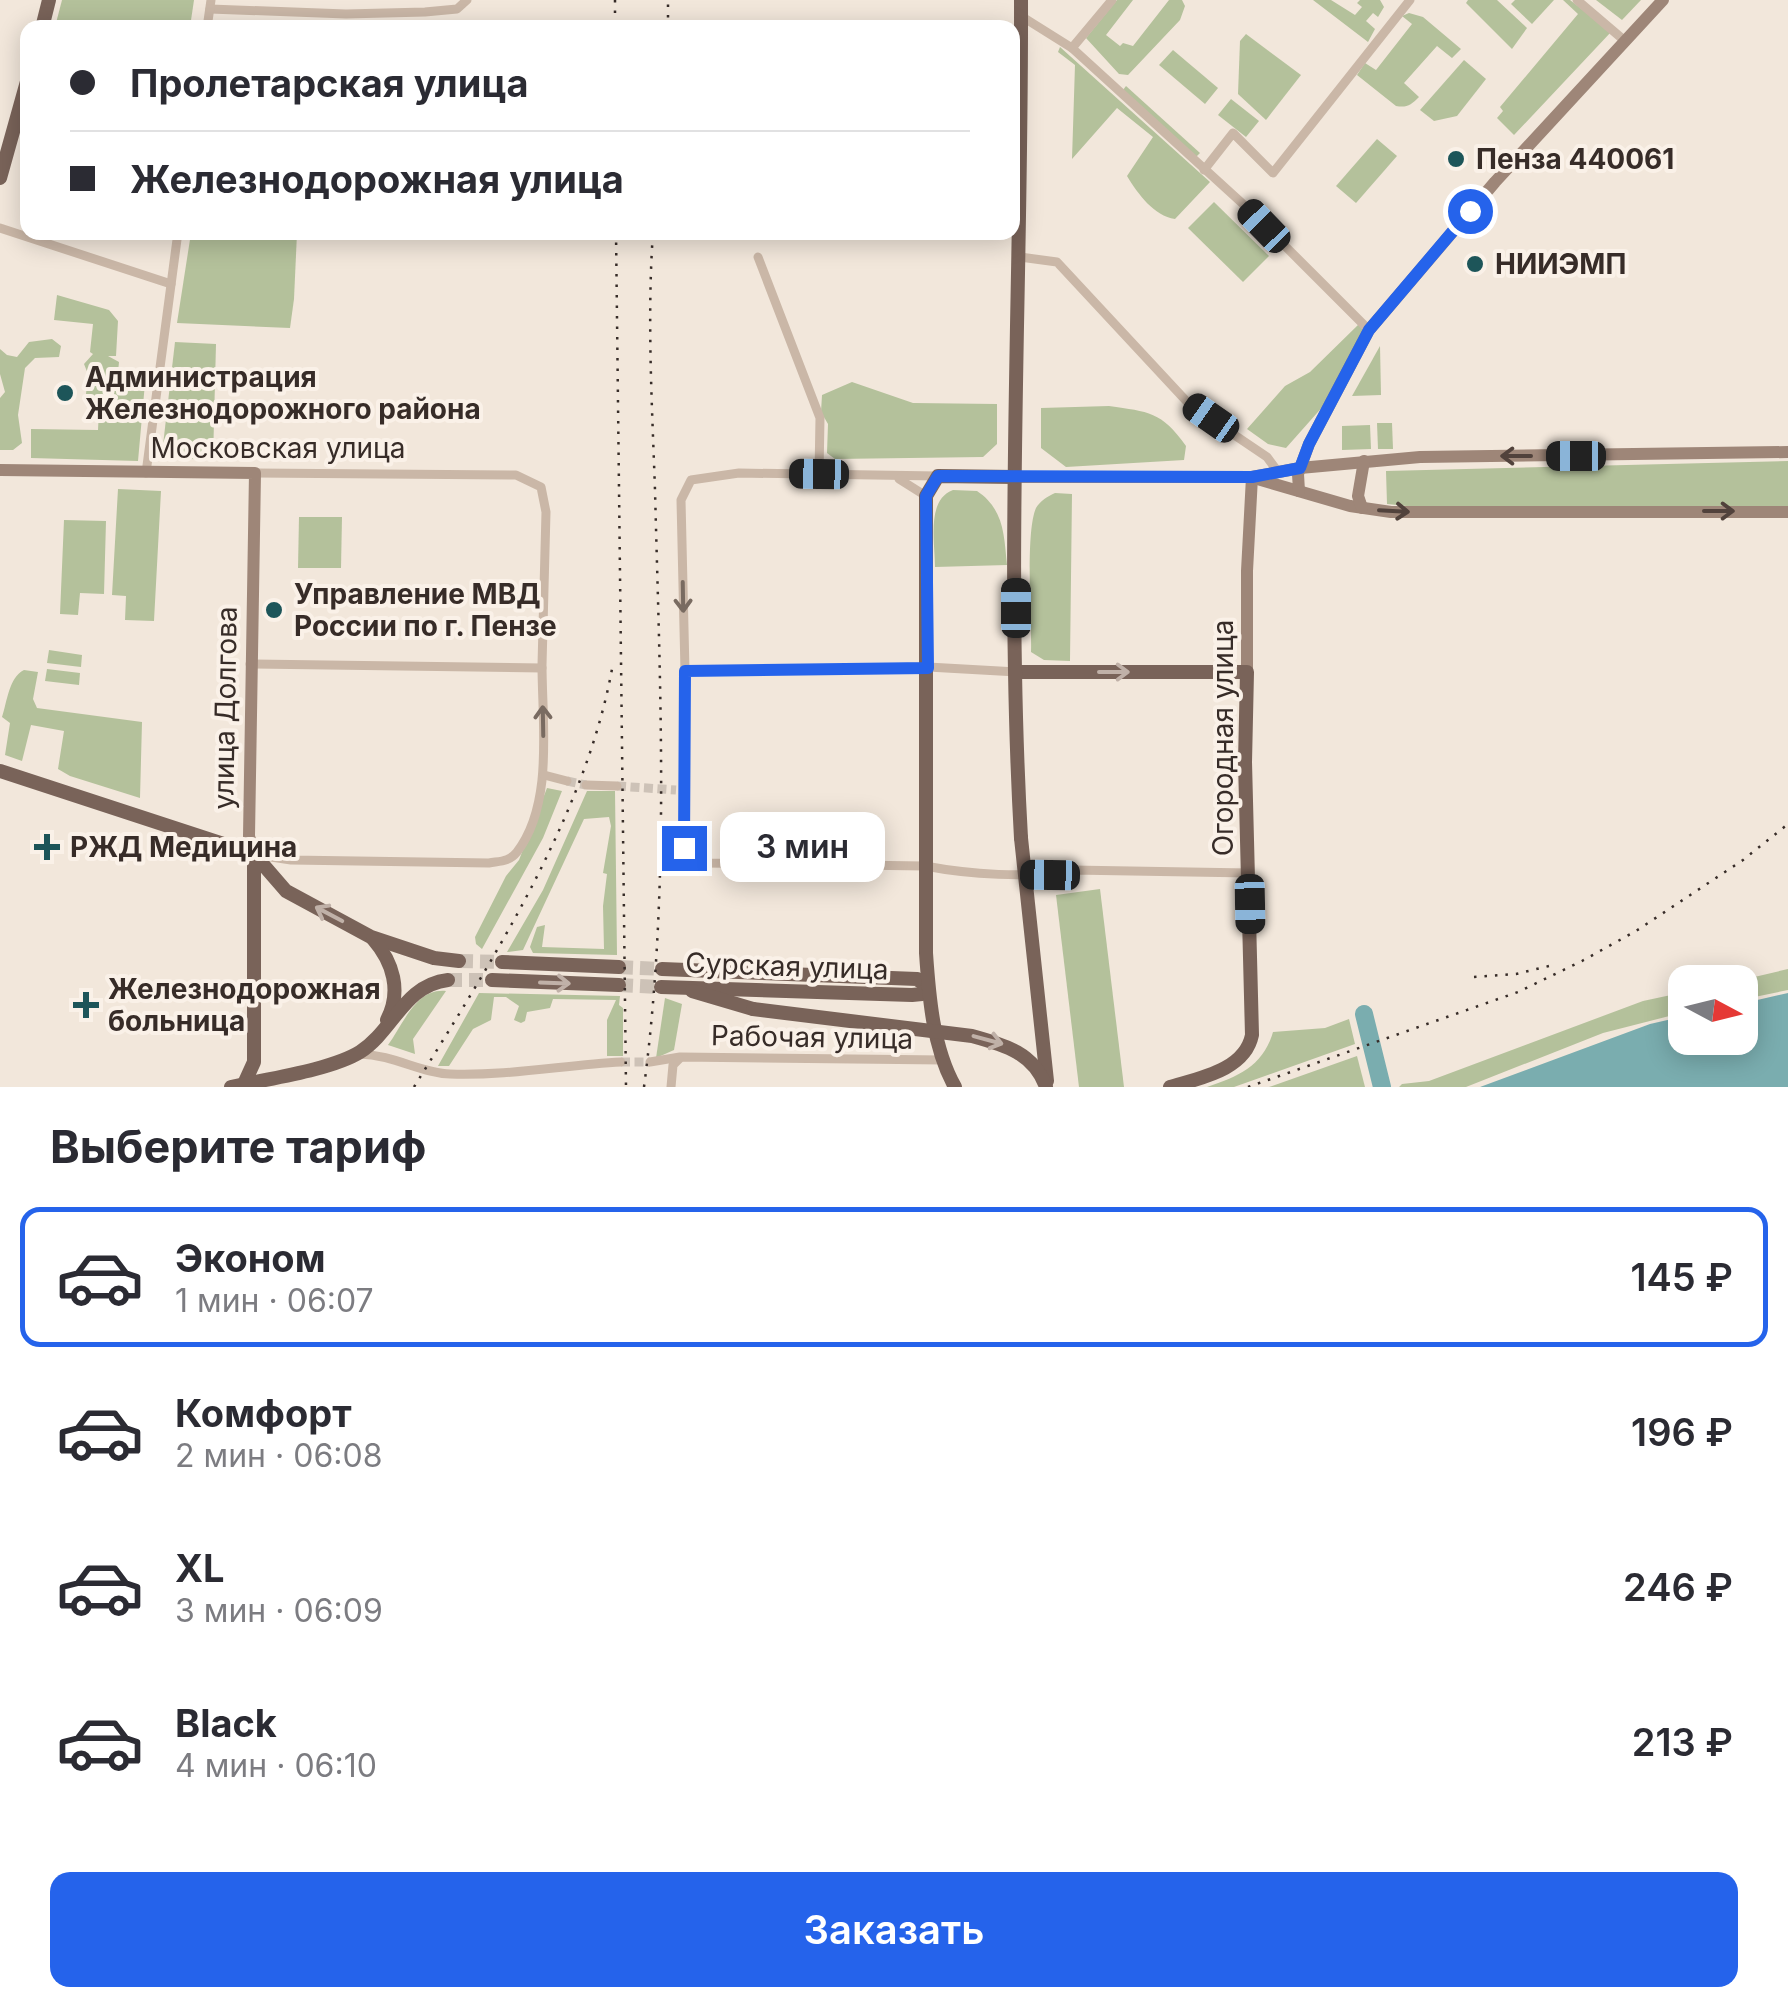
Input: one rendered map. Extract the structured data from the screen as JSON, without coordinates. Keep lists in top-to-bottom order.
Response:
{
  "streets": {
    "main road": [
      "Московская улица",
      "улица Долгова",
      "Огородная улица",
      "Сурская улица"
    ],
    "street": ["Рабочая улица"]
  },
  "crossings": [
    ["Московская улица", "улица Долгова"]
  ],
  "places": {
    "other": [
      "Пенза 440061",
      "НИИЭМП",
      "Администрация Железнодорожного района",
      "Управление МВД России по г. Пензе"
    ],
    "health": ["РЖД Медицина", "Железнодорожная больница"]
  },
  "north": "right",
  "page": {
    "banner": ["Пролетарская улица", "Железнодорожная улица"],
    "bubble": "3 мин",
    "heading": "Выберите тариф",
    "list": [
      {
        "name": "Эконом",
        "note": "1 мин · 06:07",
        "value": "145 ₽"
      },
      {
        "name": "Комфорт",
        "note": "2 мин · 06:08",
        "value": "196 ₽"
      },
      {
        "name": "XL",
        "note": "3 мин · 06:09",
        "value": "246 ₽"
      },
      {
        "name": "Black",
        "note": "4 мин · 06:10",
        "value": "213 ₽"
      }
    ],
    "buttons": "Заказать"
  }
}
